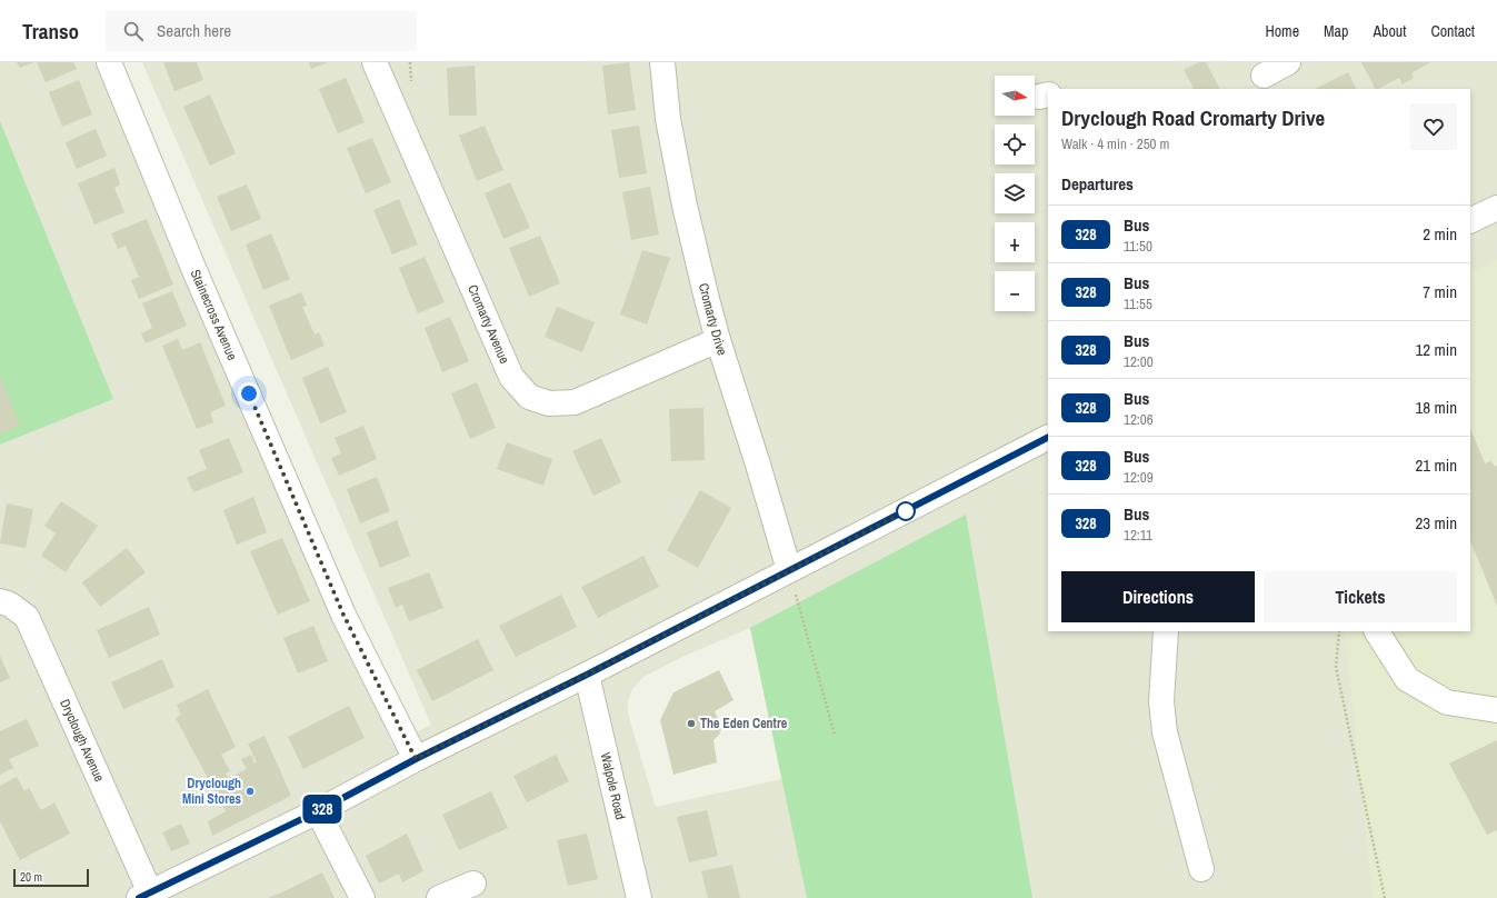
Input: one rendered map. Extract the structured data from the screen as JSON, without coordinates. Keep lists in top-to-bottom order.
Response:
{
  "streets": {
    "street": [
      "Stainecross Avenue",
      "Cromarty Drive",
      "Cromarty Avenue",
      "Dryclough Avenue",
      "Walpole Road"
    ]
  },
  "crossings": [
    ["Cromarty Drive", "Cromarty Avenue"]
  ],
  "places": ["The Eden Centre", "Dryclough Mini Stores"],
  "lines": ["bus line 328"],
  "scale_bar": "20 m",
  "north": "right",
  "page": {
    "header": "Transo",
    "search": "Search here",
    "nav": [
      "Home",
      "Map",
      "About",
      "Contact"
    ],
    "on_map": "328",
    "map_buttons": ["+", "−"],
    "heading": [
      ["Dryclough Road Cromarty Drive", "Walk · 4 min · 250 m"],
      "Departures"
    ],
    "list": [
      {
        "mark": "328",
        "name": "Bus",
        "note": "11:50",
        "value": "2 min"
      },
      {
        "mark": "328",
        "name": "Bus",
        "note": "11:55",
        "value": "7 min"
      },
      {
        "mark": "328",
        "name": "Bus",
        "note": "12:00",
        "value": "12 min"
      },
      {
        "mark": "328",
        "name": "Bus",
        "note": "12:06",
        "value": "18 min"
      },
      {
        "mark": "328",
        "name": "Bus",
        "note": "12:09",
        "value": "21 min"
      },
      {
        "mark": "328",
        "name": "Bus",
        "note": "12:11",
        "value": "23 min"
      }
    ],
    "buttons": ["Directions", "Tickets"],
    "scale": "20 m"
  }
}
